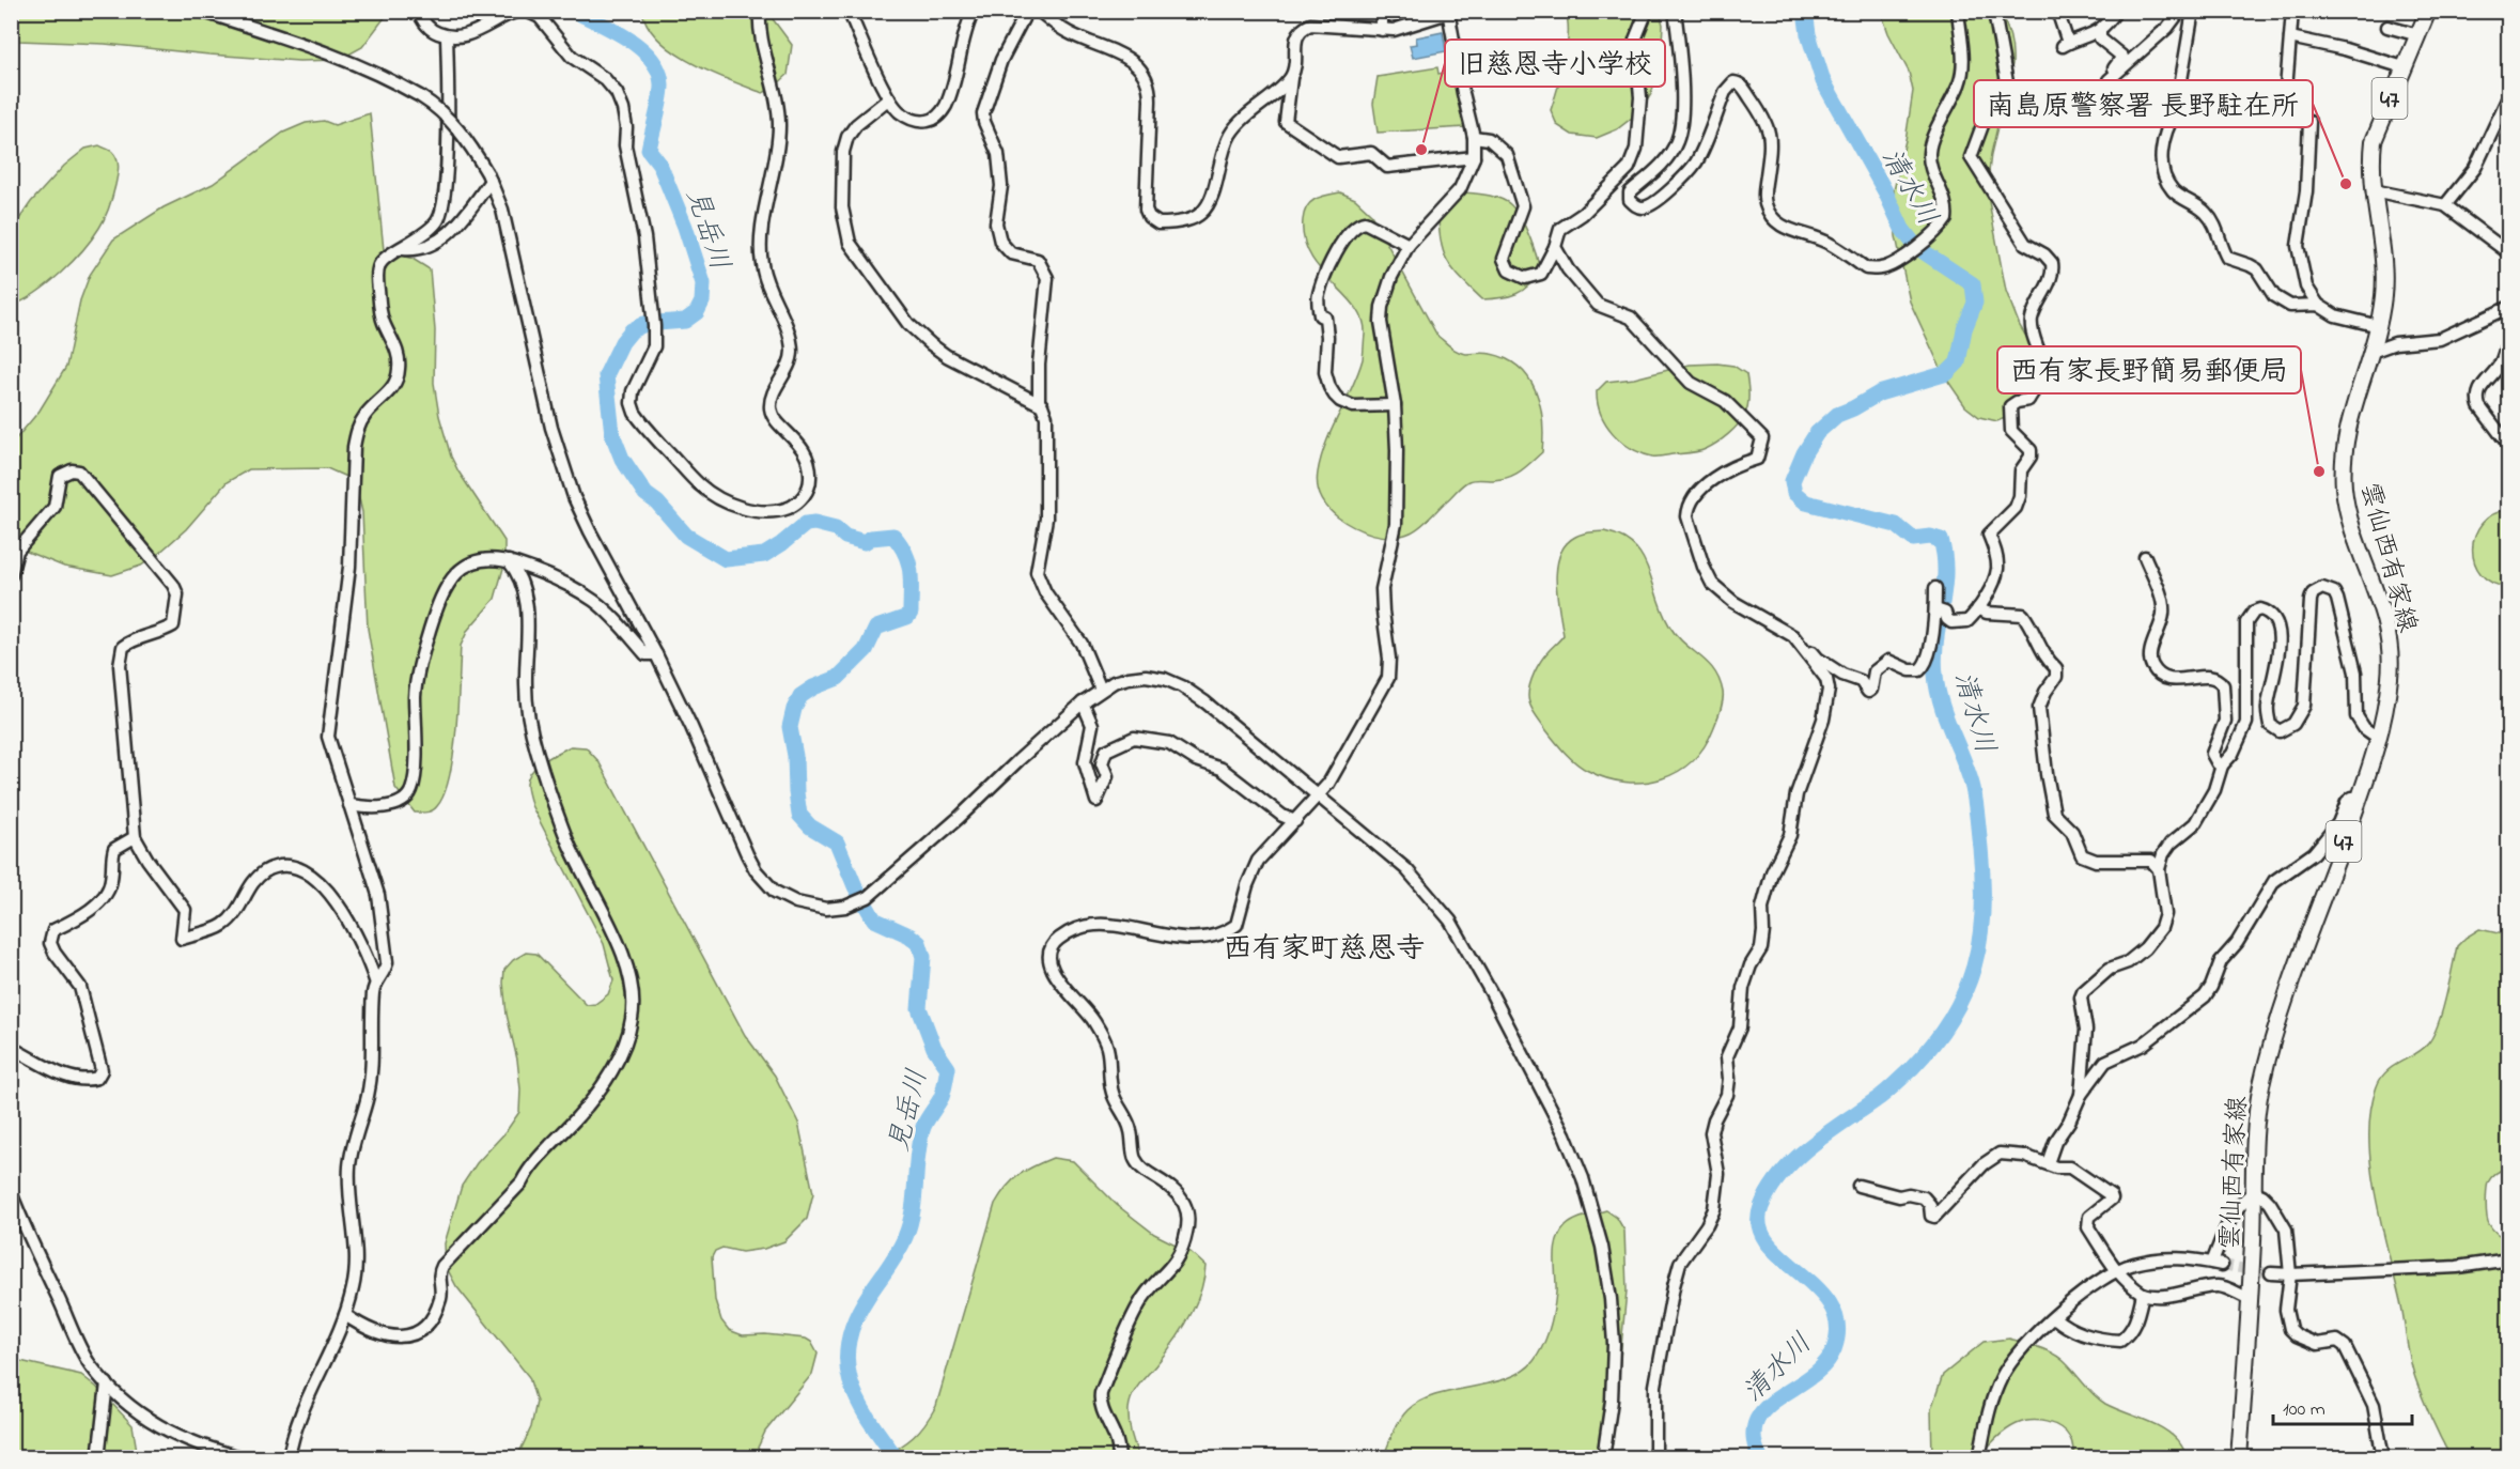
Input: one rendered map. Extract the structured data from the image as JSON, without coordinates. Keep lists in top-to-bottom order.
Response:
{
  "streets": {
    "main road": ["47", "雲仙西有家線"]
  },
  "districts": ["西有家町慈恩寺"],
  "water": ["清水川", "見岳川"],
  "places": ["旧慈恩寺小学校", "南島原警察署 長野駐在所", "西有家長野簡易郵便局"],
  "scale_bar": "100 m"
}
